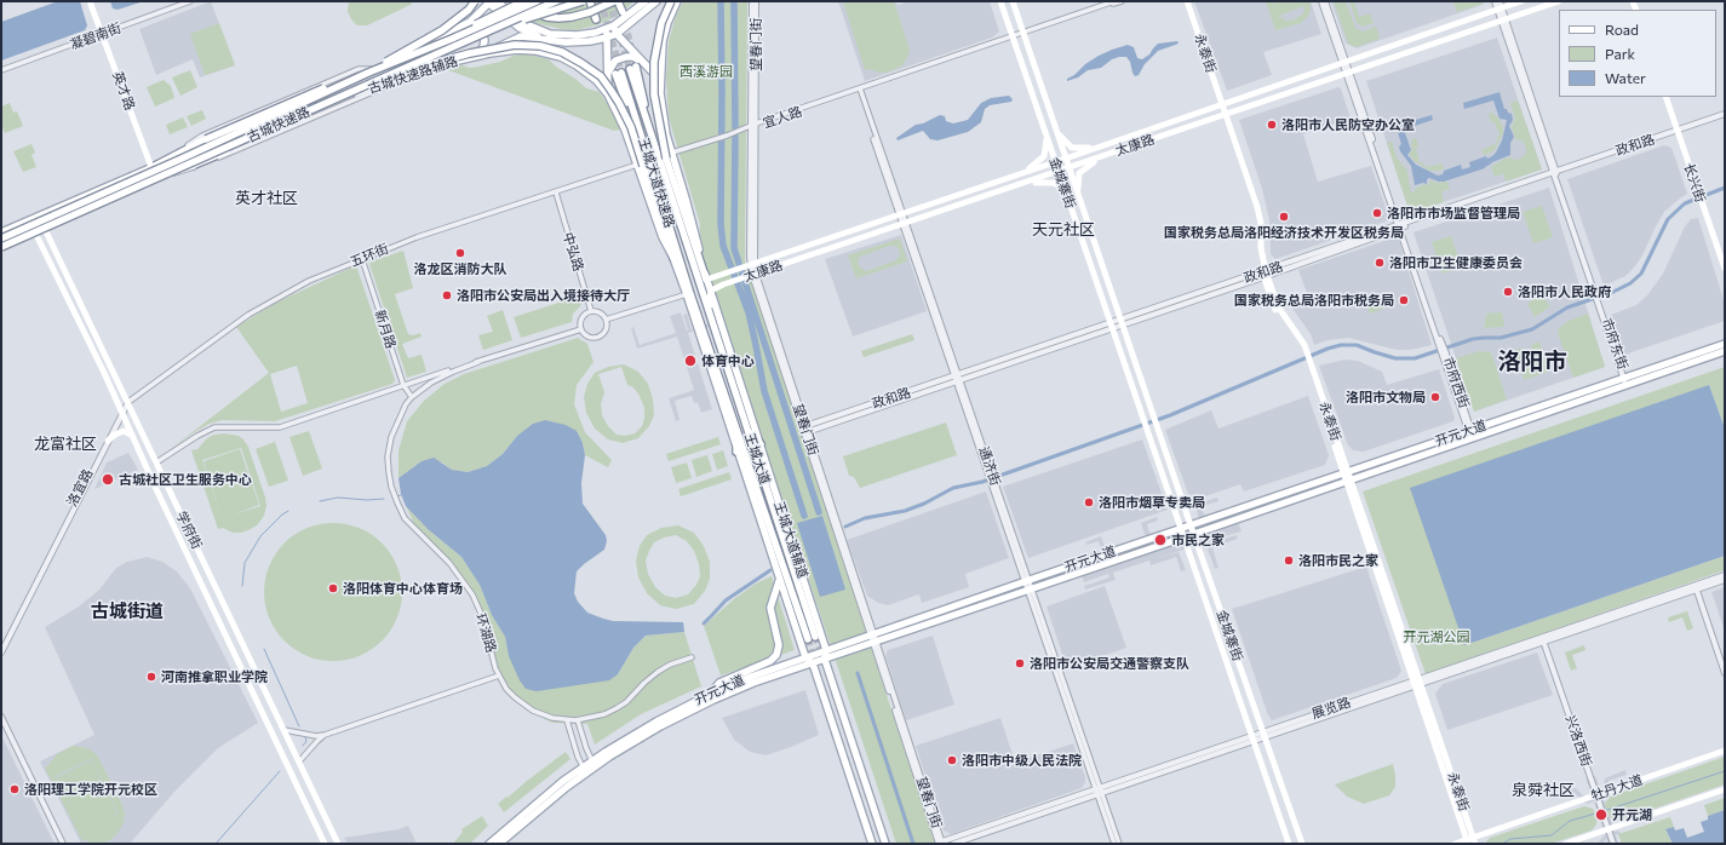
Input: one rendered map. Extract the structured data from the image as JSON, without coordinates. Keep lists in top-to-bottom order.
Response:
{
  "streets": {
    "main road": [
      "永泰街",
      "古城快速路辅路",
      "英才路",
      "古城快速路",
      "太康路",
      "王城大道快速路",
      "金城寨街",
      "长兴街",
      "开元大道",
      "王城大道",
      "学府街",
      "王城大道辅道",
      "牡丹大道"
    ],
    "street": [
      "凝碧南街",
      "望春门街",
      "宜人路",
      "政和路",
      "中弘路",
      "五环街",
      "新月路",
      "市府东街",
      "市府西街",
      "通济街",
      "洛宜路",
      "环湖路",
      "展览路",
      "兴洛西街"
    ]
  },
  "crossings": [
    ["凝碧南街", "英才路"],
    ["望春门街", "宜人路"],
    ["望春门街", "太康路"],
    ["望春门街", "政和路"],
    ["望春门街", "开元大道"],
    ["望春门街", "展览路"],
    ["永泰街", "太康路"],
    ["永泰街", "政和路"],
    ["永泰街", "开元大道"],
    ["永泰街", "展览路"],
    ["永泰街", "牡丹大道"],
    ["古城快速路辅路", "英才路"],
    ["古城快速路辅路", "古城快速路"],
    ["古城快速路辅路", "五环街"],
    ["古城快速路辅路", "学府街"],
    ["宜人路", "金城寨街"],
    ["宜人路", "通济街"],
    ["宜人路", "王城大道辅道"],
    ["太康路", "王城大道快速路"],
    ["太康路", "金城寨街"],
    ["太康路", "市府东街"],
    ["太康路", "市府西街"],
    ["太康路", "王城大道"],
    ["太康路", "通济街"],
    ["太康路", "王城大道辅道"],
    ["政和路", "金城寨街"],
    ["政和路", "长兴街"],
    ["政和路", "市府东街"],
    ["政和路", "市府西街"],
    ["政和路", "通济街"],
    ["王城大道快速路", "王城大道"],
    ["王城大道快速路", "王城大道辅道"],
    ["金城寨街", "开元大道"],
    ["金城寨街", "展览路"],
    ["中弘路", "五环街"],
    ["五环街", "新月路"],
    ["五环街", "洛宜路"],
    ["五环街", "学府街"],
    ["新月路", "环湖路"],
    ["市府东街", "开元大道"],
    ["市府西街", "开元大道"],
    ["开元大道", "通济街"],
    ["开元大道", "王城大道辅道"],
    ["王城大道", "王城大道辅道"],
    ["通济街", "展览路"],
    ["洛宜路", "学府街"],
    ["展览路", "兴洛西街"],
    ["兴洛西街", "牡丹大道"]
  ],
  "districts": [
    "英才社区",
    "天元社区",
    "洛阳市",
    "龙富社区",
    "古城街道",
    "泉舜社区"
  ],
  "parks": ["西溪游园", "开元湖公园"],
  "places": [
    "洛阳市人民防空办公室",
    "洛阳市市场监督管理局",
    "国家税务总局洛阳经济技术开发区税务局",
    "洛龙区消防大队",
    "洛阳市卫生健康委员会",
    "洛阳市人民政府",
    "洛阳市公安局出入境接待大厅",
    "国家税务总局洛阳市税务局",
    "体育中心",
    "洛阳市文物局",
    "古城社区卫生服务中心",
    "洛阳市烟草专卖局",
    "市民之家",
    "洛阳市民之家",
    "洛阳体育中心体育场",
    "洛阳市公安局交通警察支队",
    "河南推拿职业学院",
    "洛阳市中级人民法院",
    "洛阳理工学院开元校区",
    "开元湖"
  ],
  "legend": ["Road", "Park", "Water"]
}
